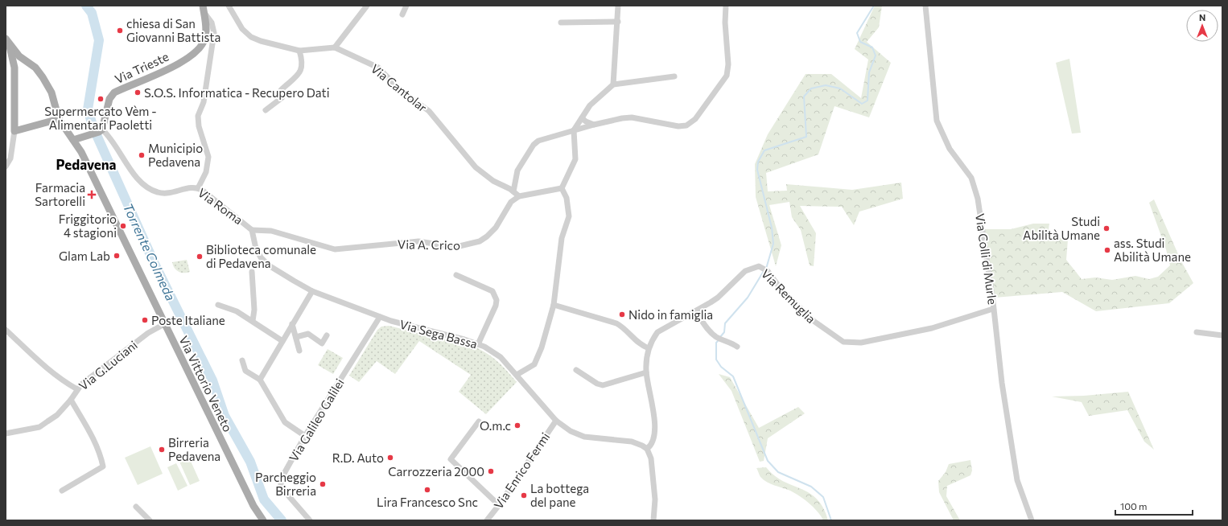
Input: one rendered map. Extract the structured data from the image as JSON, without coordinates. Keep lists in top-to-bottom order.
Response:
{
  "streets": {
    "main road": ["Via Trieste", "Via Vittorio Veneto"],
    "street": [
      "Via Cantolar",
      "Via Roma",
      "Via A. Crico",
      "Via Colli di Murle",
      "Via Remuglia",
      "Via Sega Bassa",
      "Via G.Luciani",
      "Via Galileo Galilei",
      "Via Enrico Fermi"
    ]
  },
  "crossings": [
    ["Via Trieste", "Via Roma"],
    ["Via Cantolar", "Via A. Crico"],
    ["Via Roma", "Via A. Crico"],
    ["Via Roma", "Via Sega Bassa"],
    ["Via A. Crico", "Via Sega Bassa"],
    ["Via Colli di Murle", "Via Remuglia"],
    ["Via Remuglia", "Via Sega Bassa"],
    ["Via Sega Bassa", "Via Galileo Galilei"],
    ["Via Sega Bassa", "Via Enrico Fermi"],
    ["Via G.Luciani", "Via Vittorio Veneto"]
  ],
  "districts": ["Pedavena"],
  "water": ["Torrente Colmeda"],
  "places": {
    "other": [
      "chiesa di San Giovanni Battista",
      "S.O.S. Informatica - Recupero Dati",
      "Supermercato Vèm - Alimentari Paoletti",
      "Municipio Pedavena",
      "Friggitorio 4 stagioni",
      "Studi Abilità Umane",
      "ass. Studi Abilità Umane",
      "Glam Lab",
      "Biblioteca comunale di Pedavena",
      "Nido in famiglia",
      "Poste Italiane",
      "O.m.c",
      "Birreria Pedavena",
      "R.D. Auto",
      "Carrozzeria 2000",
      "Parcheggio Birreria",
      "Lira Francesco Snc",
      "La bottega del pane"
    ],
    "health": ["Farmacia Sartorelli"]
  },
  "scale_bar": "100 m",
  "north": "top"
}
